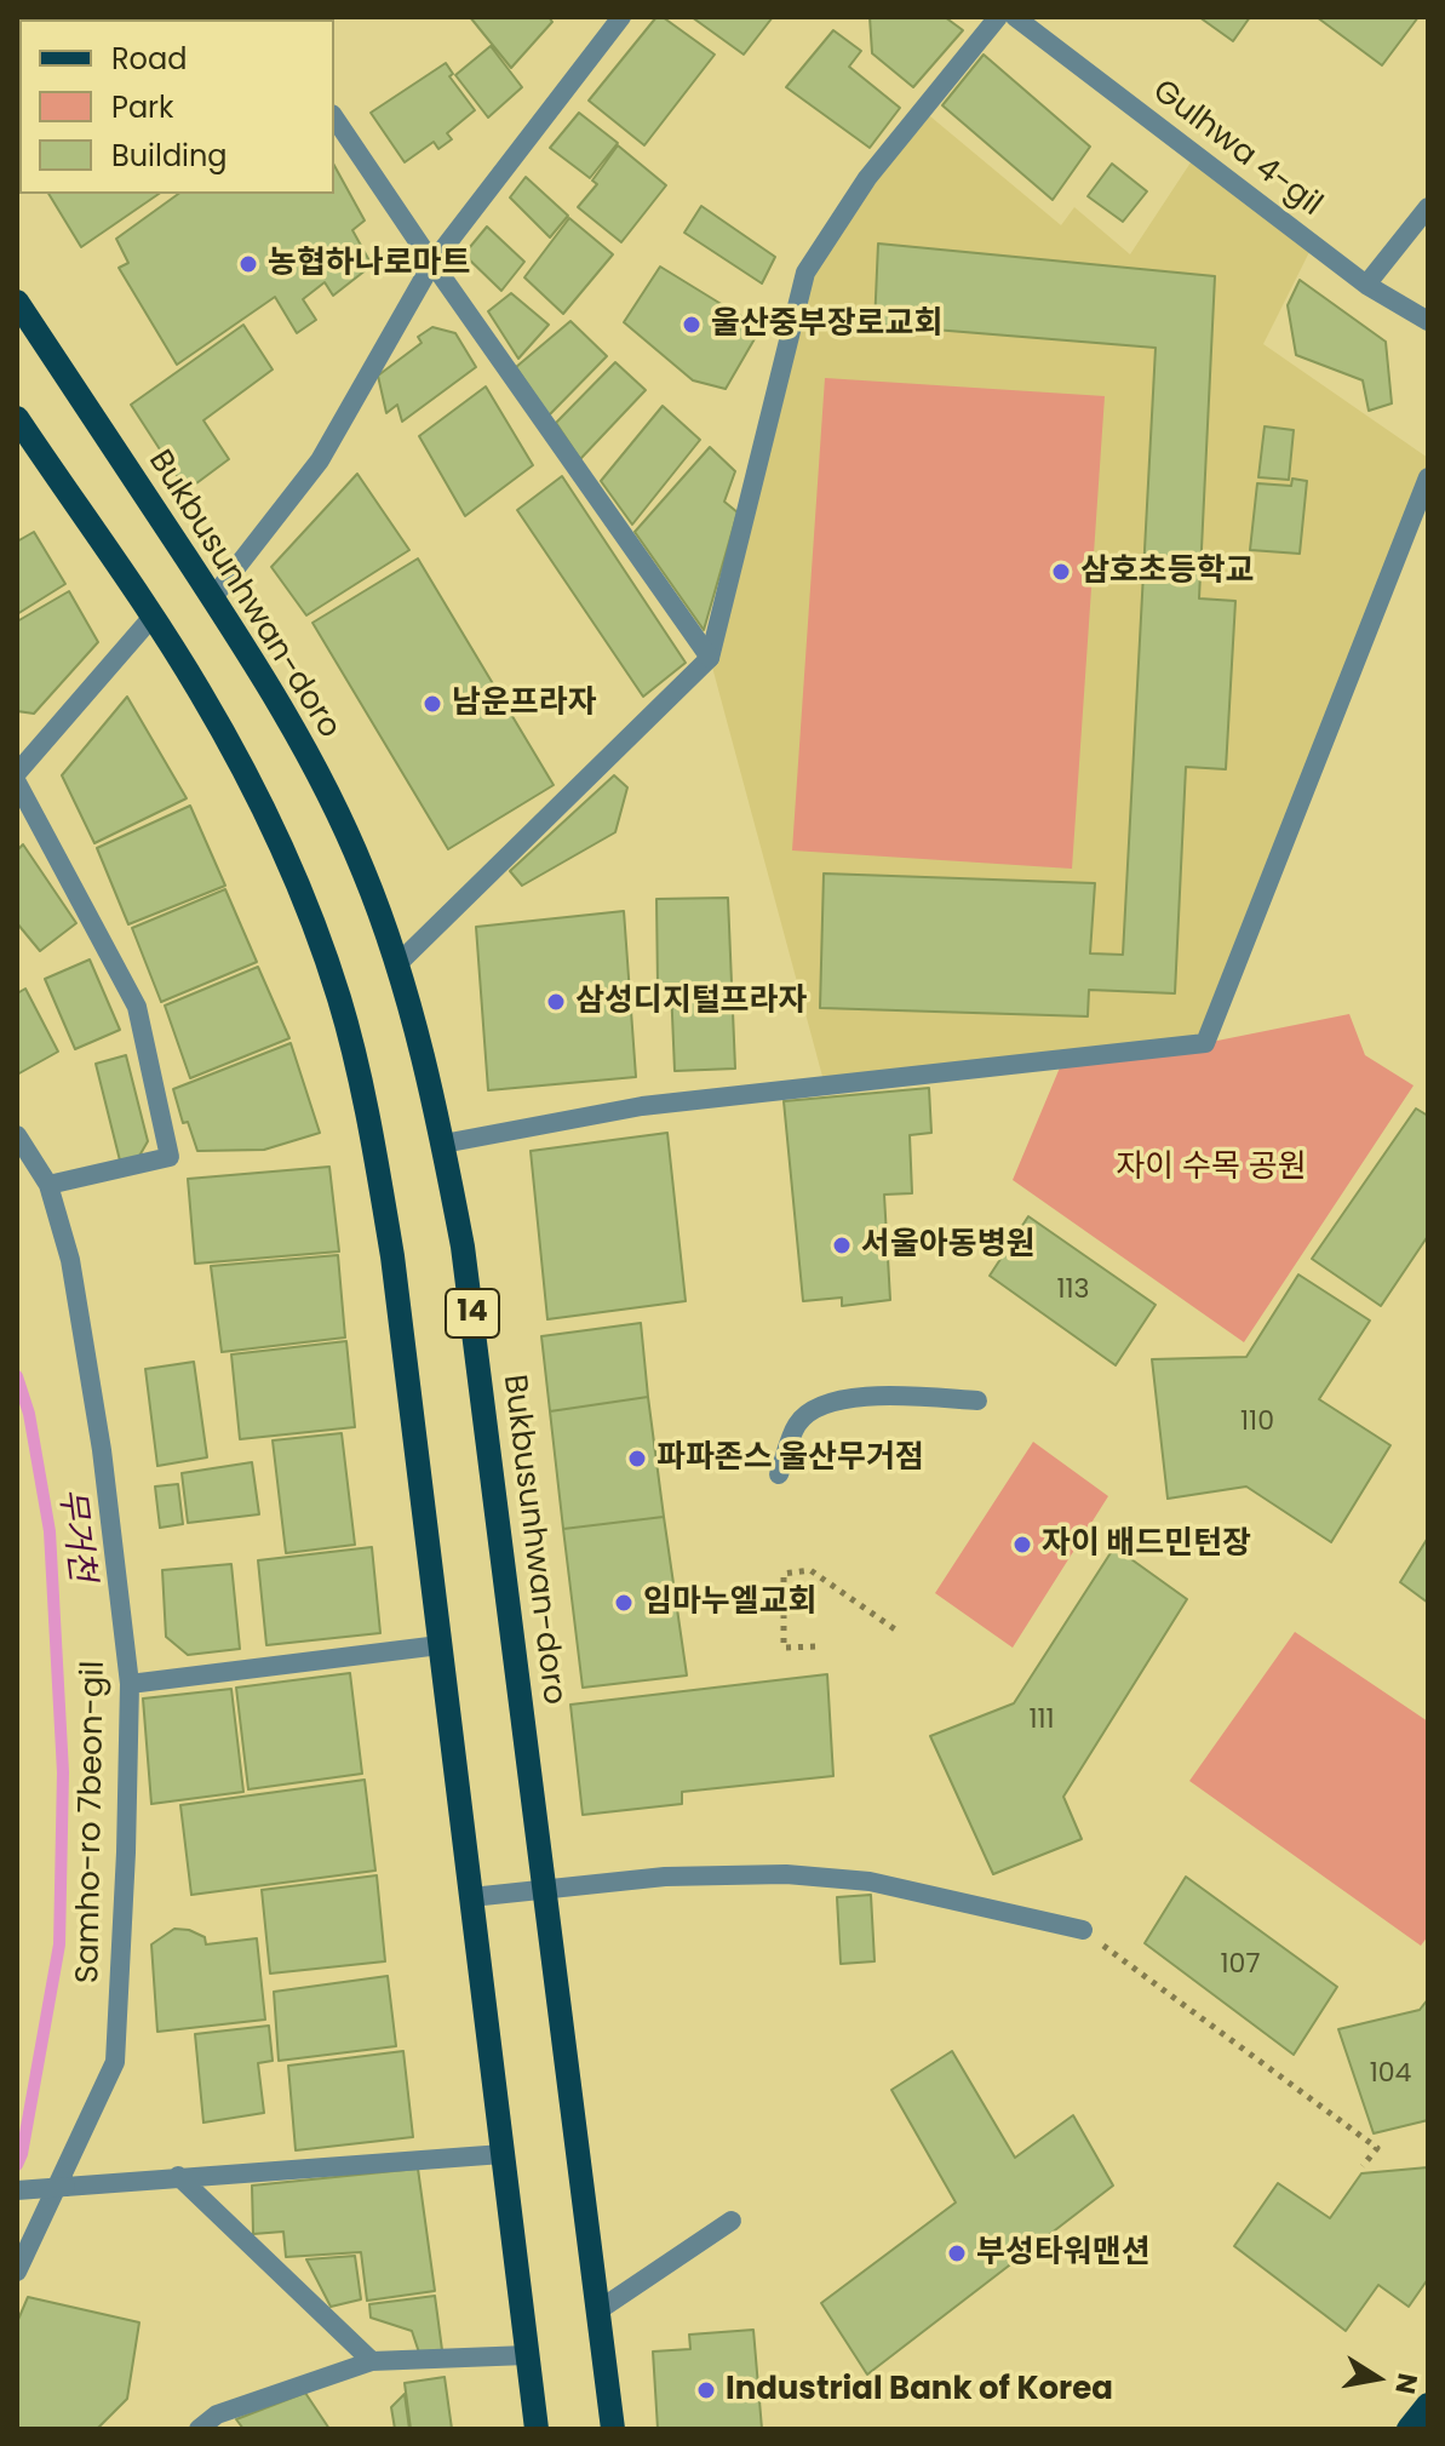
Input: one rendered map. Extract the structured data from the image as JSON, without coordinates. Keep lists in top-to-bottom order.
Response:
{
  "streets": {
    "main road": ["Bukbusunhwan-doro", "14"],
    "street": ["Gulhwa 4-gil", "Samho-ro 7beon-gil"]
  },
  "water": ["무거천"],
  "parks": ["자이 수목 공원"],
  "places": [
    "농협하나로마트",
    "울산중부장로교회",
    "삼호초등학교",
    "남운프라자",
    "삼성디지털프라자",
    "서울아동병원",
    "파파존스 울산무거점",
    "자이 배드민턴장",
    "임마누엘교회",
    "부성타워맨션",
    "Industrial Bank of Korea"
  ],
  "house_numbers": [
    "113",
    "110",
    "111",
    "107",
    "104"
  ],
  "legend": ["Road", "Park", "Building"],
  "north": "right"
}
